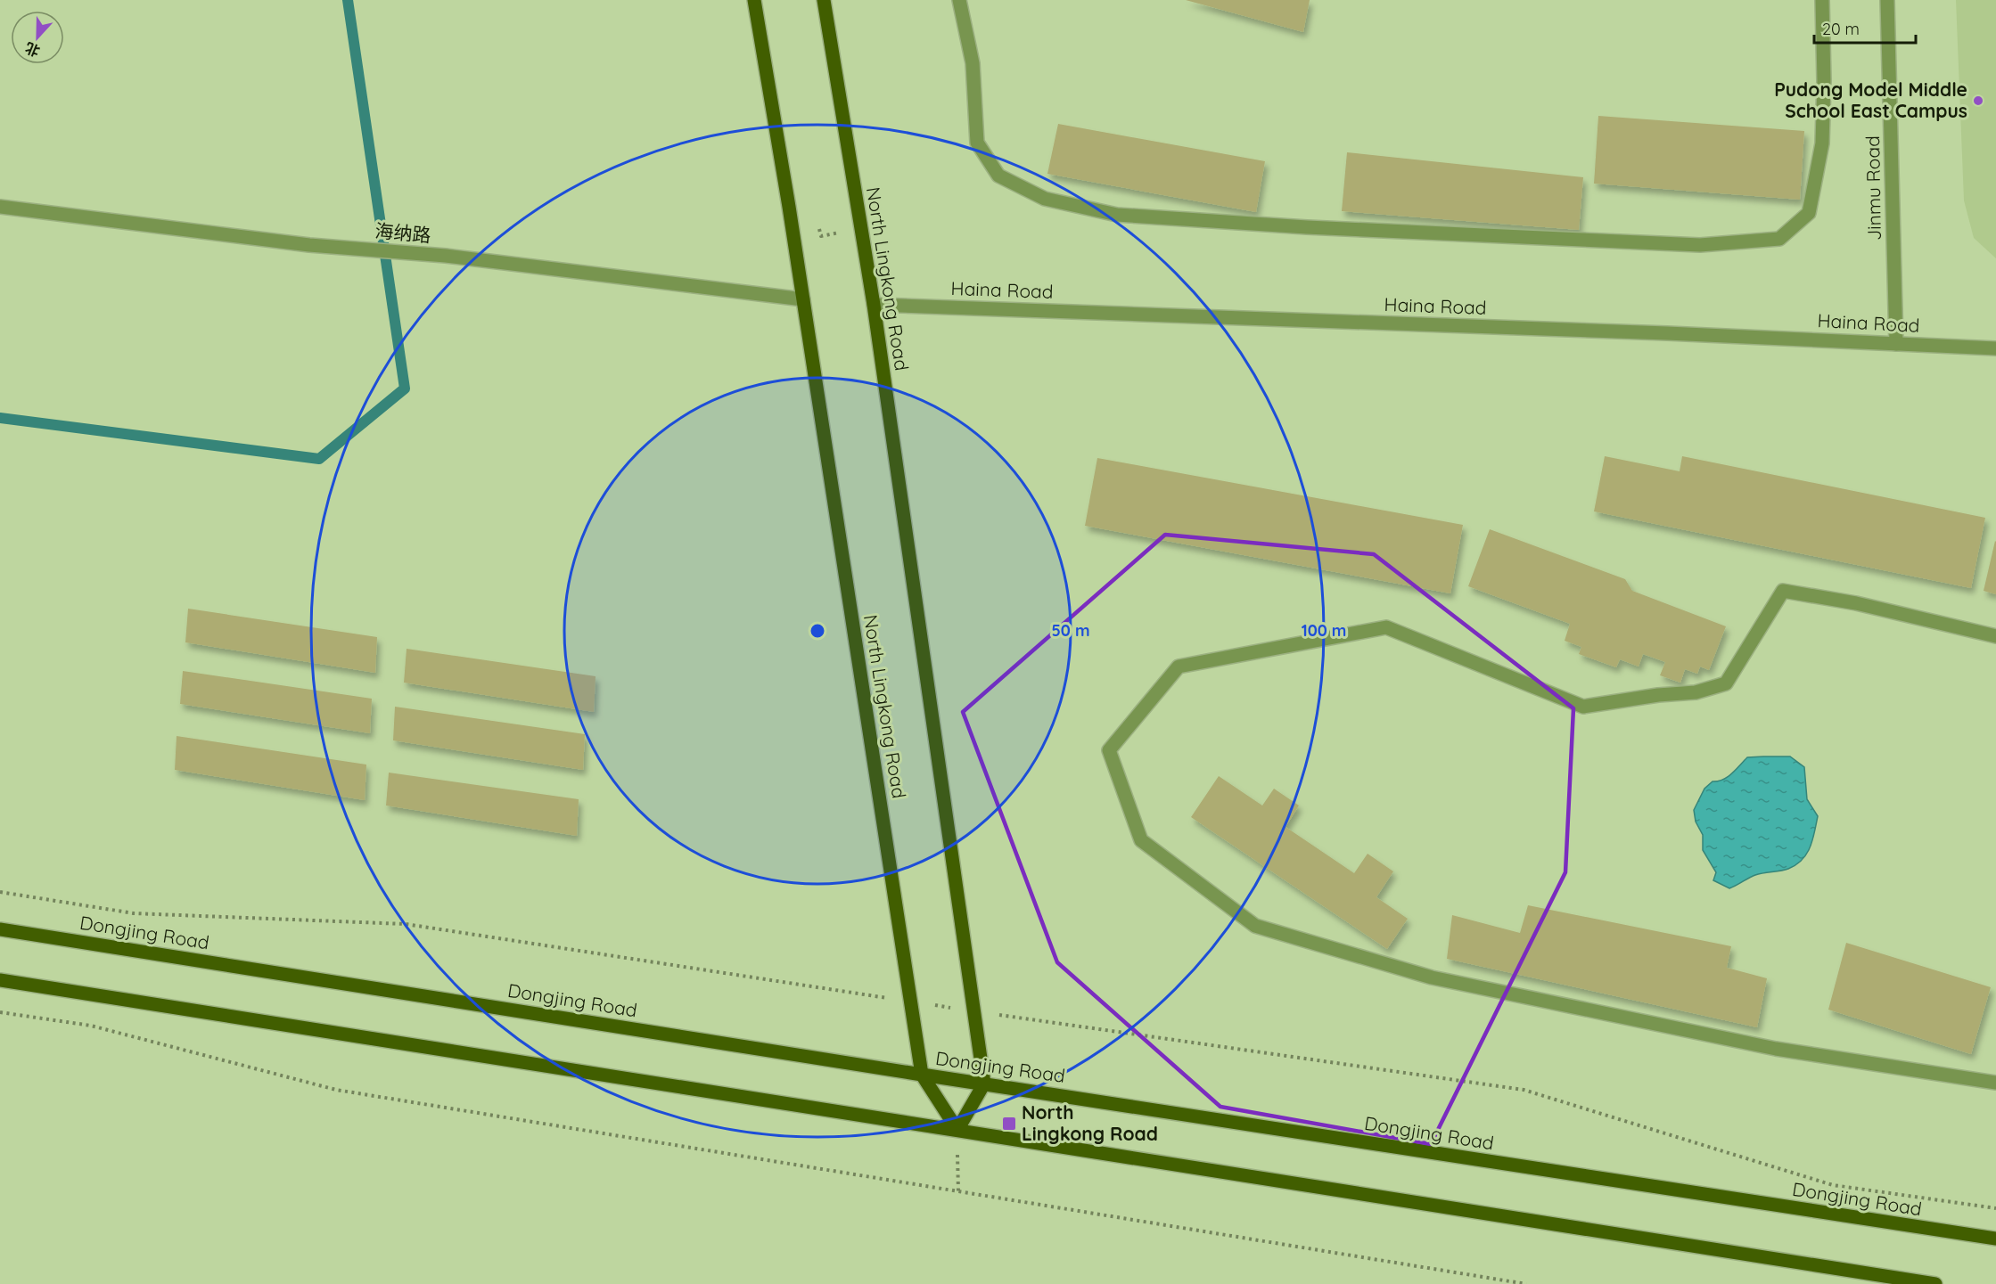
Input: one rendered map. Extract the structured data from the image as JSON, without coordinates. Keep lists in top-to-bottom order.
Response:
{
  "streets": {
    "main road": ["North Lingkong Road", "Dongjing Road"],
    "street": ["Jinmu Road", "海纳路", "Haina Road"]
  },
  "crossings": [
    ["Jinmu Road", "Haina Road"],
    ["海纳路", "North Lingkong Road"],
    ["North Lingkong Road", "Haina Road"],
    ["North Lingkong Road", "Dongjing Road"]
  ],
  "places": {
    "other": ["Pudong Model Middle School East Campus"],
    "transit": ["North Lingkong Road"]
  },
  "scale_bar": "20 m",
  "north": "bottom",
  "rings": ["50 m", "100 m"]
}
